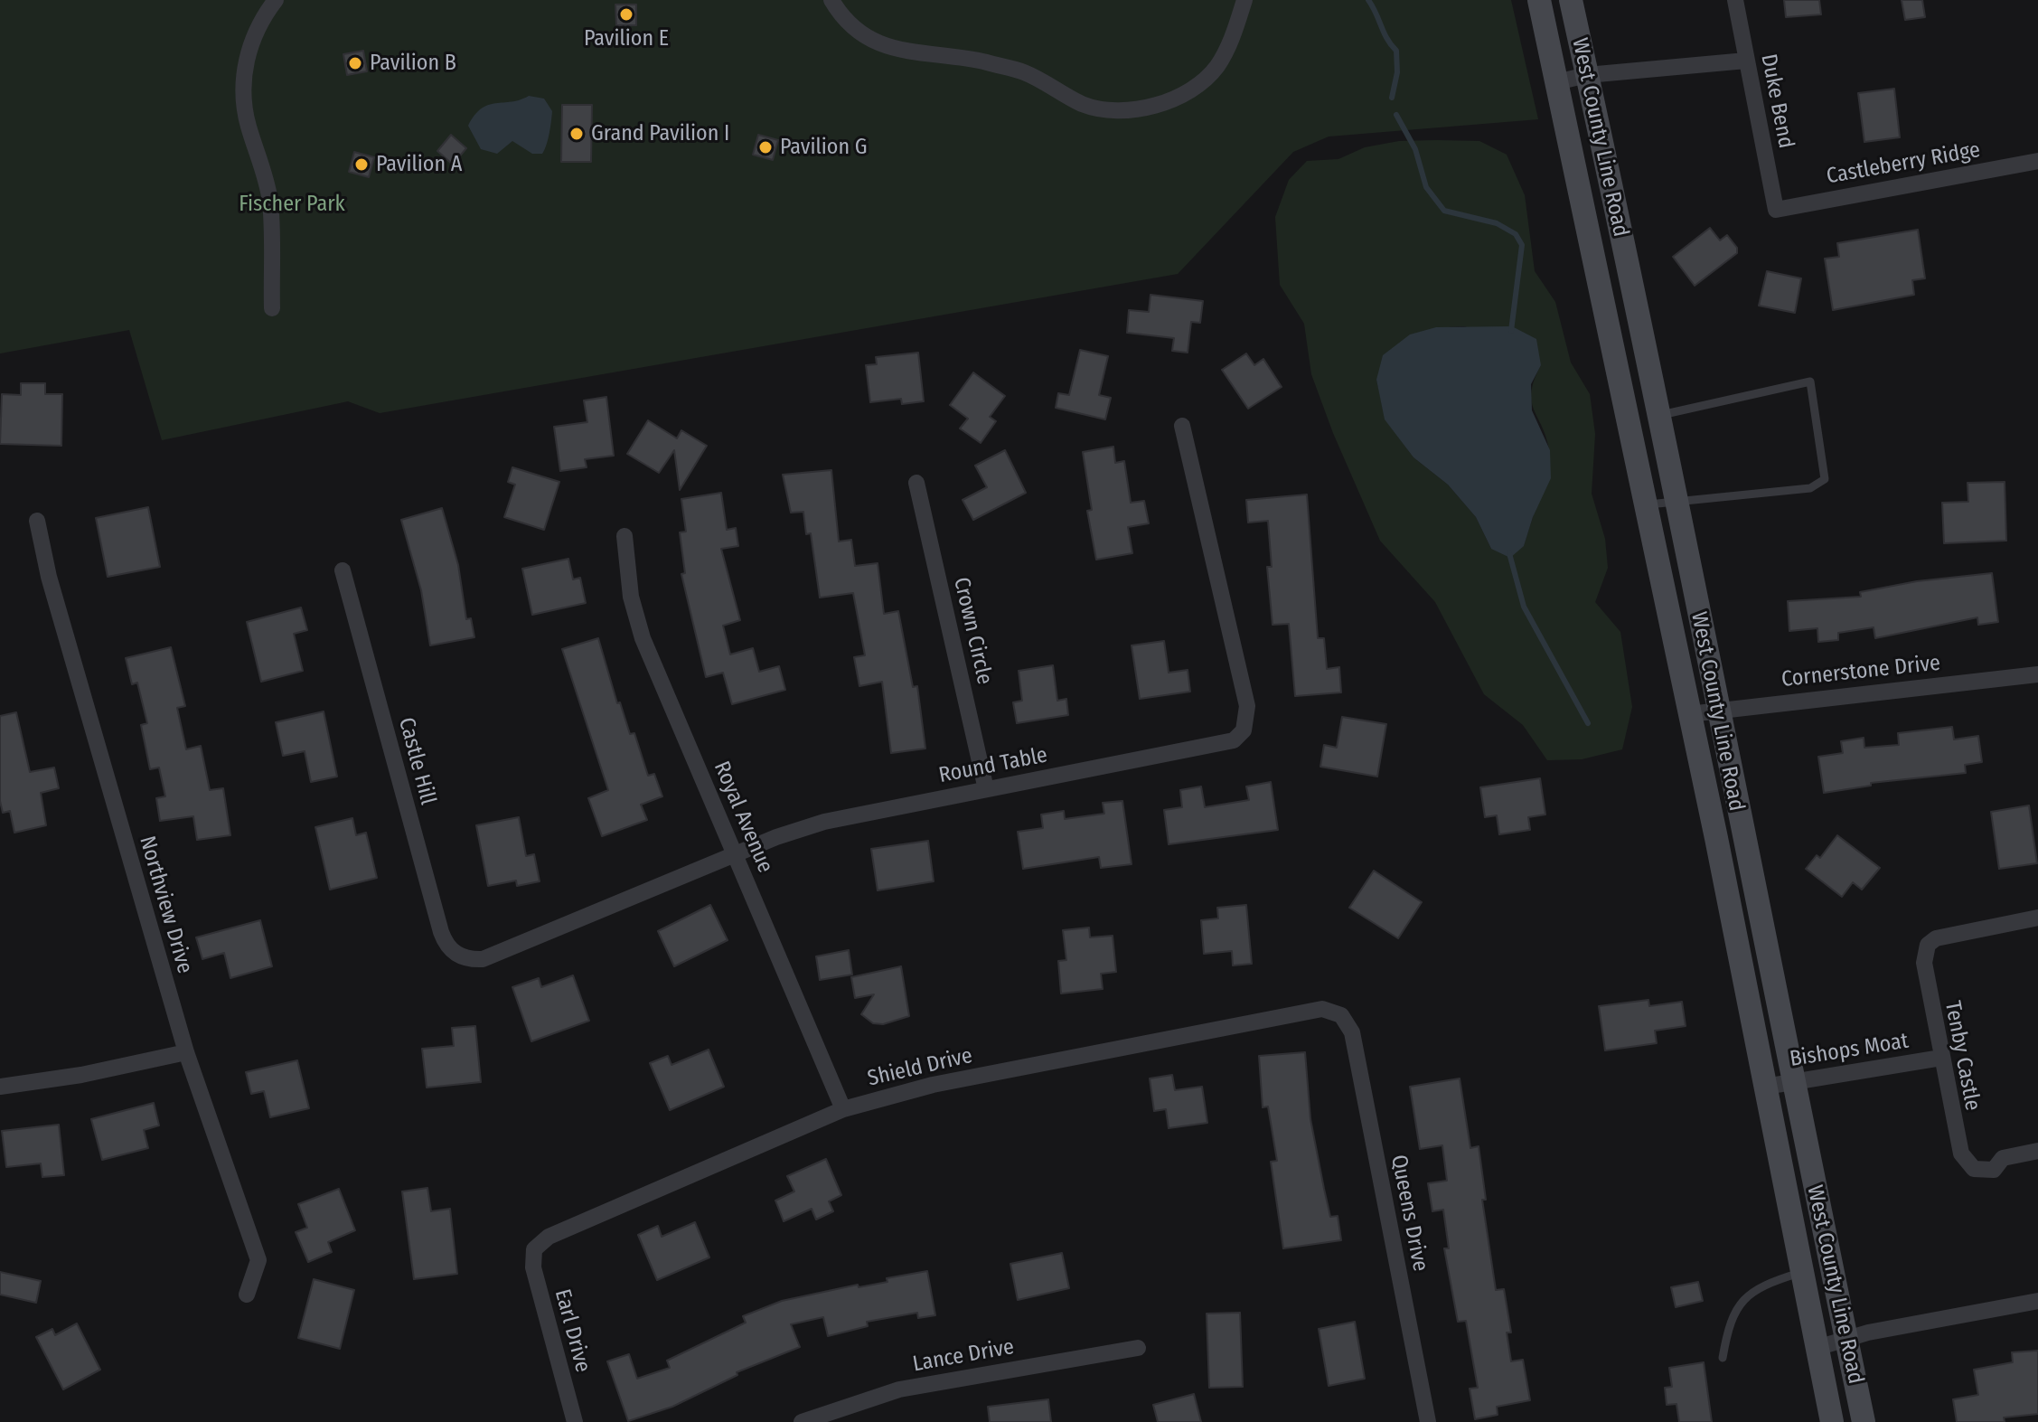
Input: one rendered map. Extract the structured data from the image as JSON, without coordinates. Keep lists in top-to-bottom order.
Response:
{
  "streets": {
    "main road": ["West County Line Road"],
    "street": [
      "Duke Bend",
      "Castleberry Ridge",
      "Crown Circle",
      "Cornerstone Drive",
      "Castle Hill",
      "Round Table",
      "Royal Avenue",
      "Northview Drive",
      "Bishops Moat",
      "Tenby Castle",
      "Shield Drive",
      "Queens Drive",
      "Earl Drive",
      "Lance Drive"
    ]
  },
  "crossings": [
    ["Duke Bend", "Castleberry Ridge"],
    ["West County Line Road", "Cornerstone Drive"],
    ["West County Line Road", "Bishops Moat"],
    ["Crown Circle", "Round Table"],
    ["Castle Hill", "Round Table"],
    ["Round Table", "Royal Avenue"],
    ["Royal Avenue", "Shield Drive"],
    ["Bishops Moat", "Tenby Castle"],
    ["Shield Drive", "Queens Drive"],
    ["Shield Drive", "Earl Drive"]
  ],
  "parks": ["Fischer Park"],
  "places": [
    "Pavilion E",
    "Pavilion B",
    "Grand Pavilion I",
    "Pavilion G",
    "Pavilion A"
  ]
}
